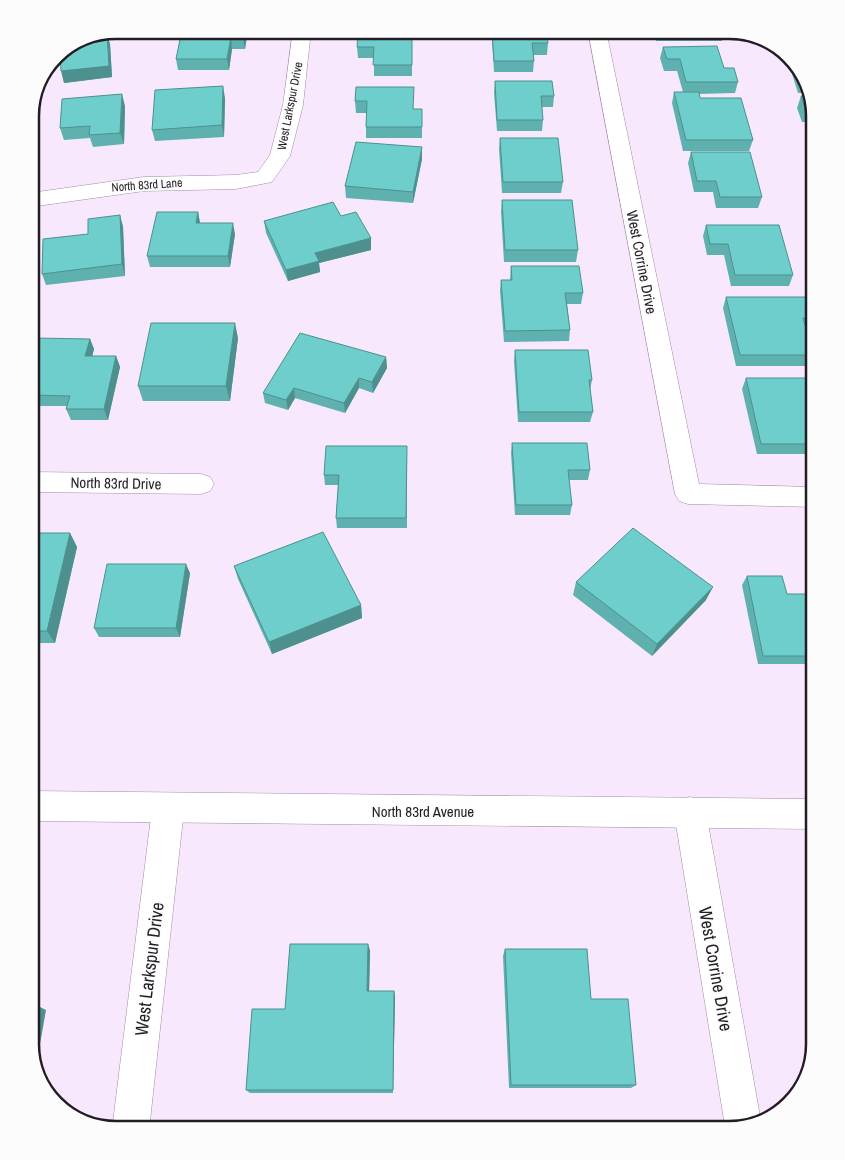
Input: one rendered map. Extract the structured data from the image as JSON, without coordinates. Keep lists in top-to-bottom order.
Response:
{
  "streets": {
    "street": [
      "West Larkspur Drive",
      "North 83rd Lane",
      "West Corrine Drive",
      "North 83rd Drive",
      "North 83rd Avenue"
    ]
  },
  "crossings": [
    ["West Larkspur Drive", "North 83rd Lane"],
    ["West Larkspur Drive", "North 83rd Avenue"],
    ["West Corrine Drive", "North 83rd Avenue"]
  ]
}
